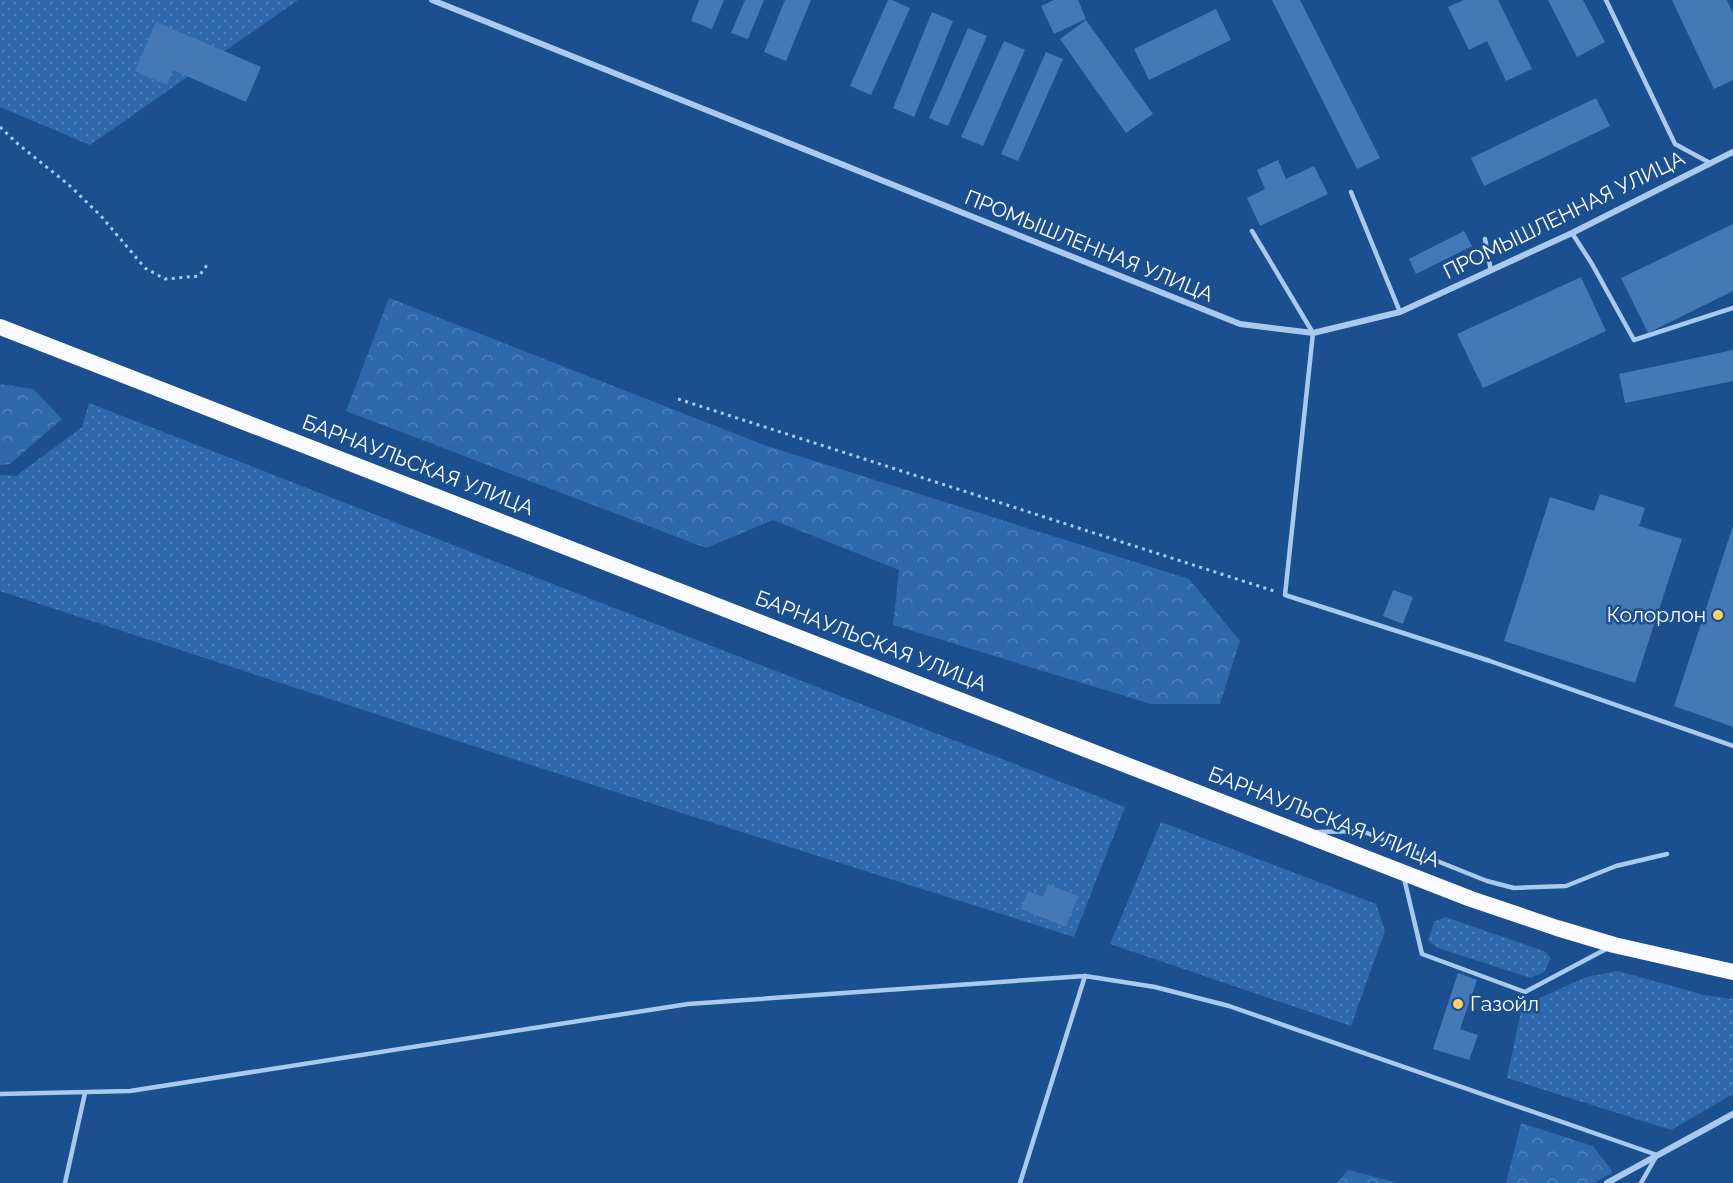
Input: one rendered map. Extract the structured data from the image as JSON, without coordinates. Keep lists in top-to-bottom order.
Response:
{
  "streets": {
    "highway": ["БАРНАУЛЬСКАЯ УЛИЦА"],
    "street": ["ПРОМЫШЛЕННАЯ УЛИЦА"]
  },
  "places": ["Колорлон", "Газойл"]
}
